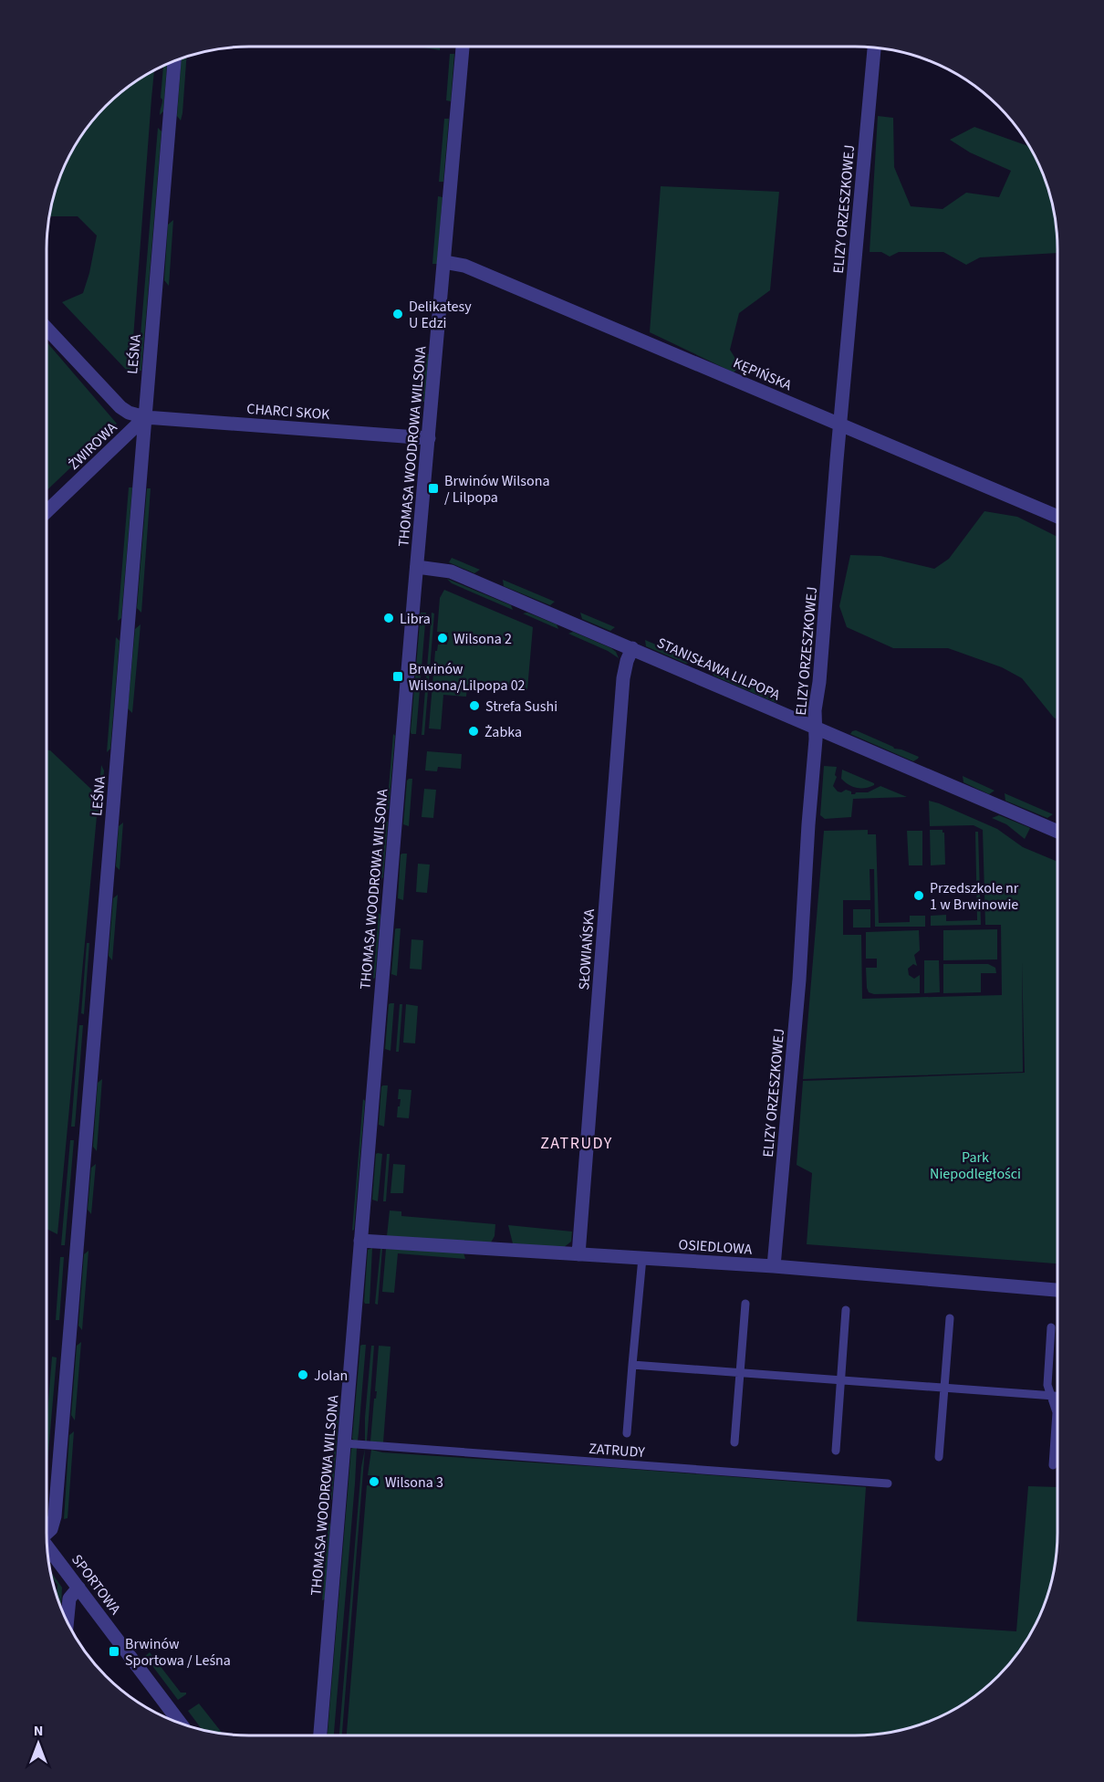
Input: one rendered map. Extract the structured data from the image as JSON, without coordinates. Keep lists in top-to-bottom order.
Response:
{
  "streets": {
    "street": [
      "ELIZY ORZESZKOWEJ",
      "LEŚNA",
      "KĘPIŃSKA",
      "CHARCI SKOK",
      "ŻWIROWA",
      "THOMASA WOODROWA WILSONA",
      "STANISŁAWA LILPOPA",
      "SŁOWIAŃSKA",
      "OSIEDLOWA",
      "SPORTOWA"
    ],
    "lane": ["ZATRUDY"]
  },
  "crossings": [
    ["ELIZY ORZESZKOWEJ", "KĘPIŃSKA"],
    ["ELIZY ORZESZKOWEJ", "STANISŁAWA LILPOPA"],
    ["ELIZY ORZESZKOWEJ", "OSIEDLOWA"],
    ["LEŚNA", "CHARCI SKOK"],
    ["LEŚNA", "ŻWIROWA"],
    ["KĘPIŃSKA", "THOMASA WOODROWA WILSONA"],
    ["CHARCI SKOK", "ŻWIROWA"],
    ["CHARCI SKOK", "THOMASA WOODROWA WILSONA"],
    ["THOMASA WOODROWA WILSONA", "STANISŁAWA LILPOPA"],
    ["THOMASA WOODROWA WILSONA", "OSIEDLOWA"],
    ["THOMASA WOODROWA WILSONA", "ZATRUDY"],
    ["STANISŁAWA LILPOPA", "SŁOWIAŃSKA"],
    ["SŁOWIAŃSKA", "OSIEDLOWA"]
  ],
  "districts": ["ZATRUDY"],
  "parks": ["Park Niepodległości"],
  "places": {
    "other": [
      "Delikatesy U Edzi",
      "Libra",
      "Wilsona 2",
      "Strefa Sushi",
      "Żabka",
      "Przedszkole nr 1 w Brwinowie",
      "Jolan",
      "Wilsona 3"
    ],
    "transit": ["Brwinów Wilsona / Lilpopa", "Brwinów Wilsona/Lilpopa 02", "Brwinów Sportowa / Leśna"]
  },
  "north": "top"
}
